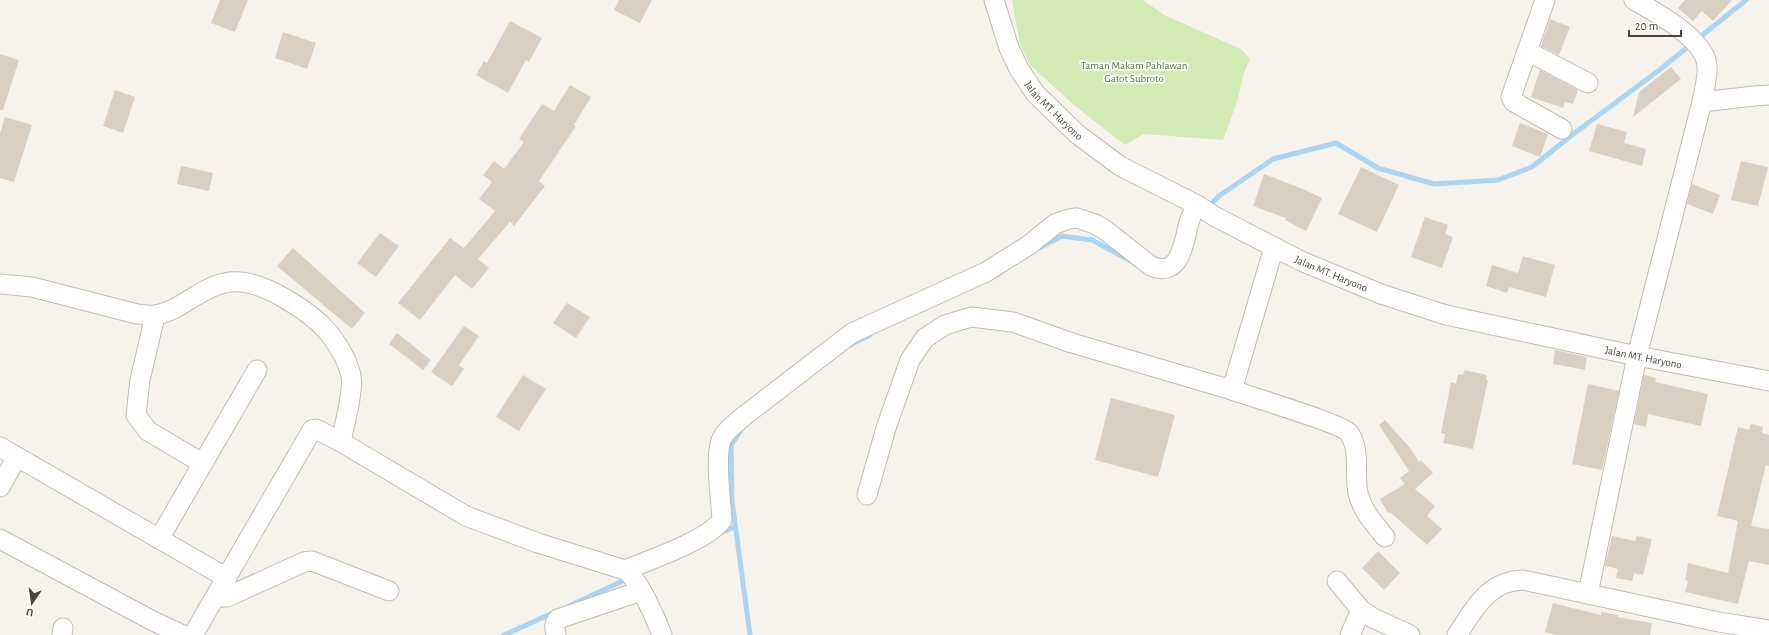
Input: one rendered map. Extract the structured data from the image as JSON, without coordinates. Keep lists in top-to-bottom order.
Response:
{
  "streets": {
    "street": ["Jalan MT. Haryono"]
  },
  "parks": ["Taman Makam Pahlawan Gatot Subroto"],
  "scale_bar": "20 m",
  "north": "bottom"
}
